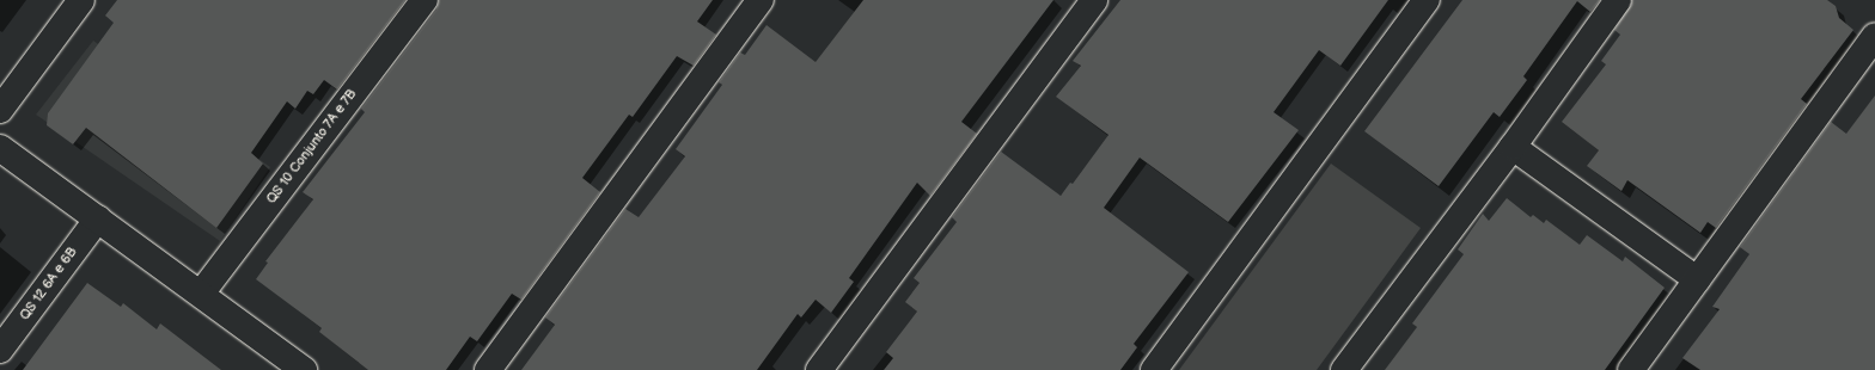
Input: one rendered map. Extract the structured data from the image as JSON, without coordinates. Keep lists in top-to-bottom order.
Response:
{
  "streets": {
    "street": ["QS 10 Conjunto 7A e 7B", "QS 12 6A e 6B"]
  }
}
